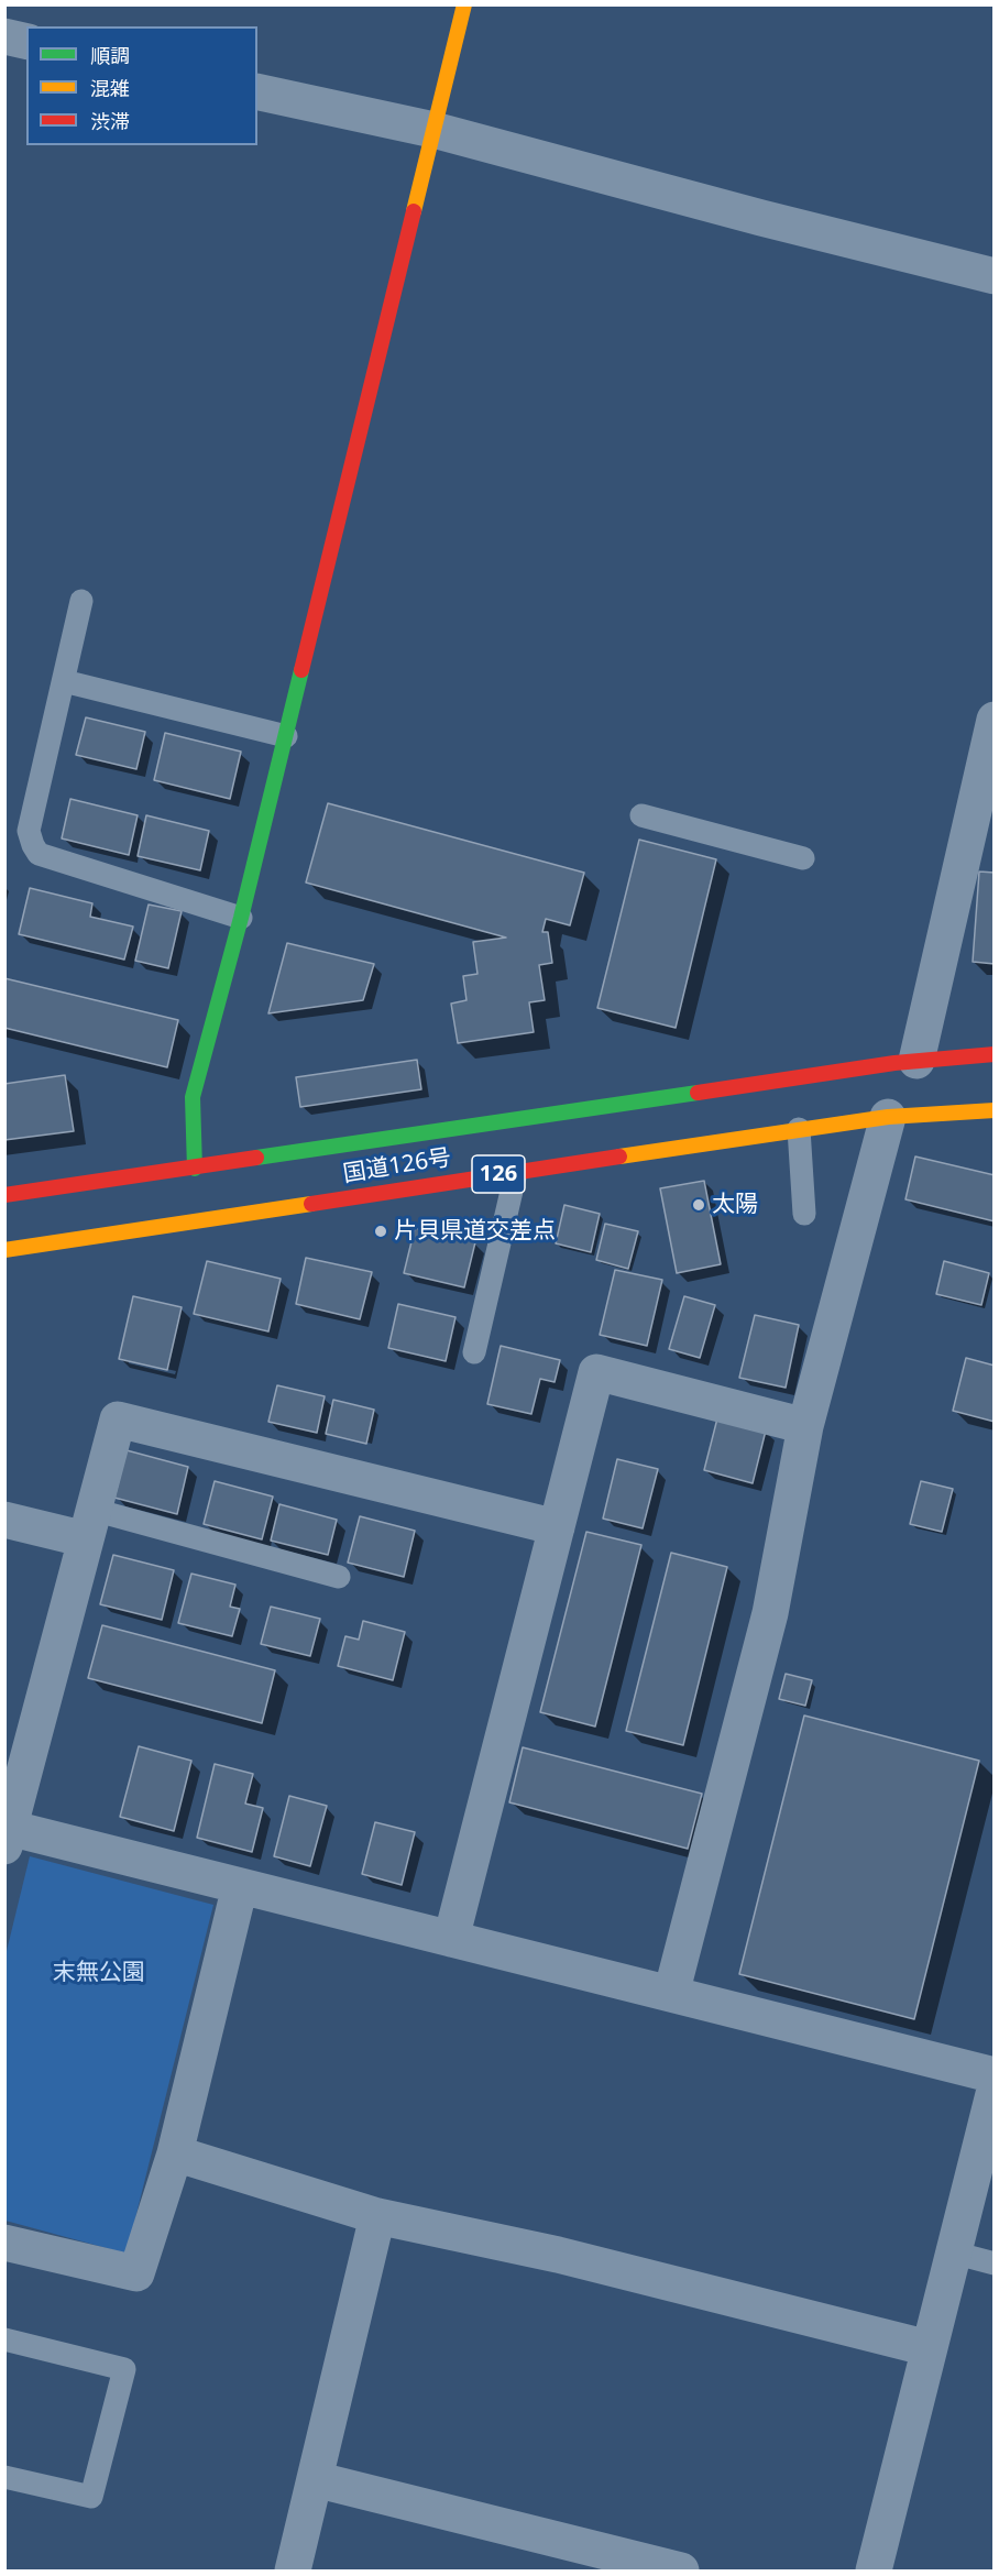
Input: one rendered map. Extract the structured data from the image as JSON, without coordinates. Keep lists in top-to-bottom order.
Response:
{
  "streets": {
    "main road": ["国道126号", "126"]
  },
  "crossings": [
    ["国道126号", "126"]
  ],
  "parks": ["末無公園"],
  "places": ["太陽", "片貝県道交差点"],
  "legend": ["順調", "混雑", "渋滞"]
}
